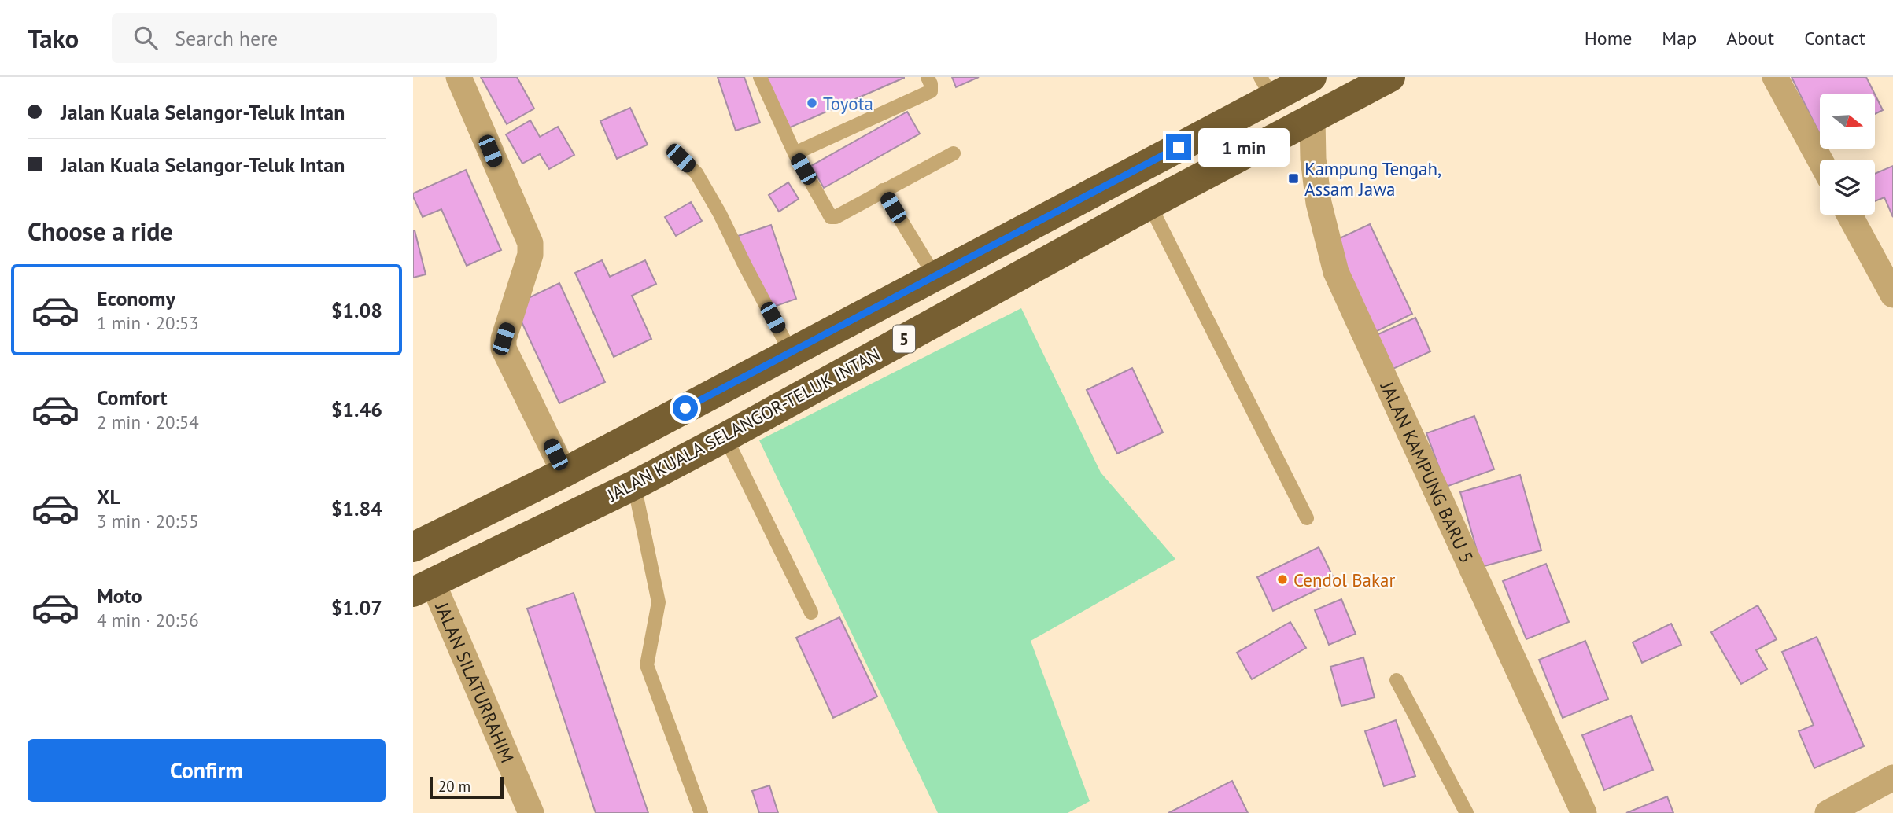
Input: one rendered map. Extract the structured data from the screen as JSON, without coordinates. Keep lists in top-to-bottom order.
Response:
{
  "streets": {
    "highway": ["5", "JALAN KUALA SELANGOR-TELUK INTAN"],
    "street": ["JALAN KAMPUNG BARU 5", "JALAN SILATURRAHIM"]
  },
  "crossings": [
    ["JALAN KUALA SELANGOR-TELUK INTAN", "JALAN KAMPUNG BARU 5"],
    ["JALAN KUALA SELANGOR-TELUK INTAN", "JALAN SILATURRAHIM"]
  ],
  "places": {
    "other": ["Toyota", "Cendol Bakar"],
    "transit": ["Kampung Tengah, Assam Jawa"]
  },
  "scale_bar": "20 m",
  "north": "right",
  "page": {
    "header": "Tako",
    "search": "Search here",
    "nav": [
      "Home",
      "Map",
      "About",
      "Contact"
    ],
    "banner": ["Jalan Kuala Selangor-Teluk Intan", "Jalan Kuala Selangor-Teluk Intan"],
    "bubble": "1 min",
    "heading": "Choose a ride",
    "list": [
      {
        "name": "Economy",
        "note": "1 min · 20:53",
        "value": "$1.08"
      },
      {
        "name": "Comfort",
        "note": "2 min · 20:54",
        "value": "$1.46"
      },
      {
        "name": "XL",
        "note": "3 min · 20:55",
        "value": "$1.84"
      },
      {
        "name": "Moto",
        "note": "4 min · 20:56",
        "value": "$1.07"
      }
    ],
    "buttons": "Confirm",
    "scale": "20 m"
  }
}
